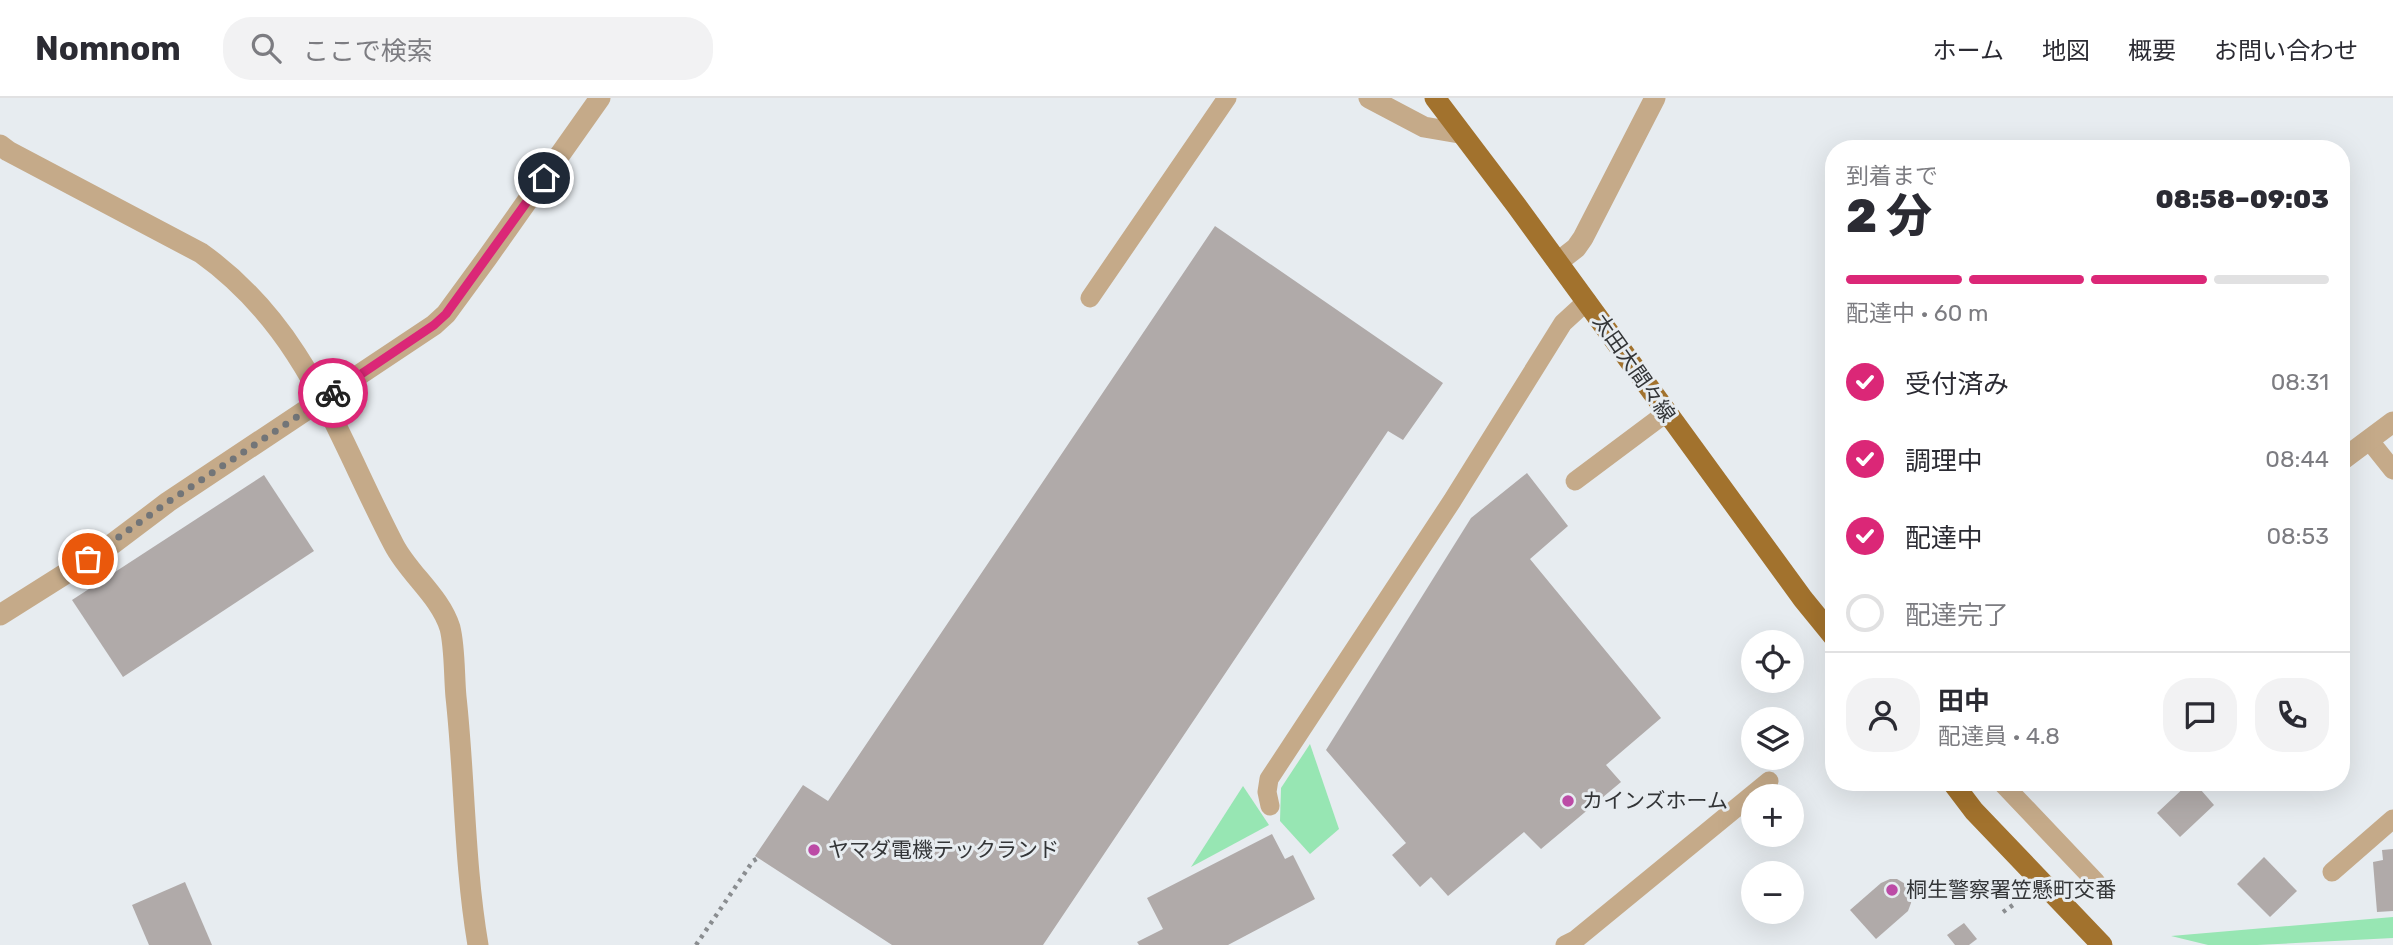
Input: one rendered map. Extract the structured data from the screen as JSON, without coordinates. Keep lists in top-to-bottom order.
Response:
{
  "streets": {
    "main road": ["太田大間々線"]
  },
  "places": ["カインズホーム", "ヤマダ電機テックランド", "桐生警察署笠懸町交番"],
  "page": {
    "header": "Nomnom",
    "search": "ここで検索",
    "nav": [
      "ホーム",
      "地図",
      "概要",
      "お問い合わせ"
    ],
    "heading": ["2 分", "到着まで", "08:58–09:03"],
    "panel": ["田中", "配達員 · 4.8"],
    "bar": "配達中 · 60 m",
    "list": [
      ["受付済み", "08:31"],
      ["調理中", "08:44"],
      ["配達中", "08:53"],
      "配達完了"
    ],
    "map_buttons": ["+", "−"]
  }
}
